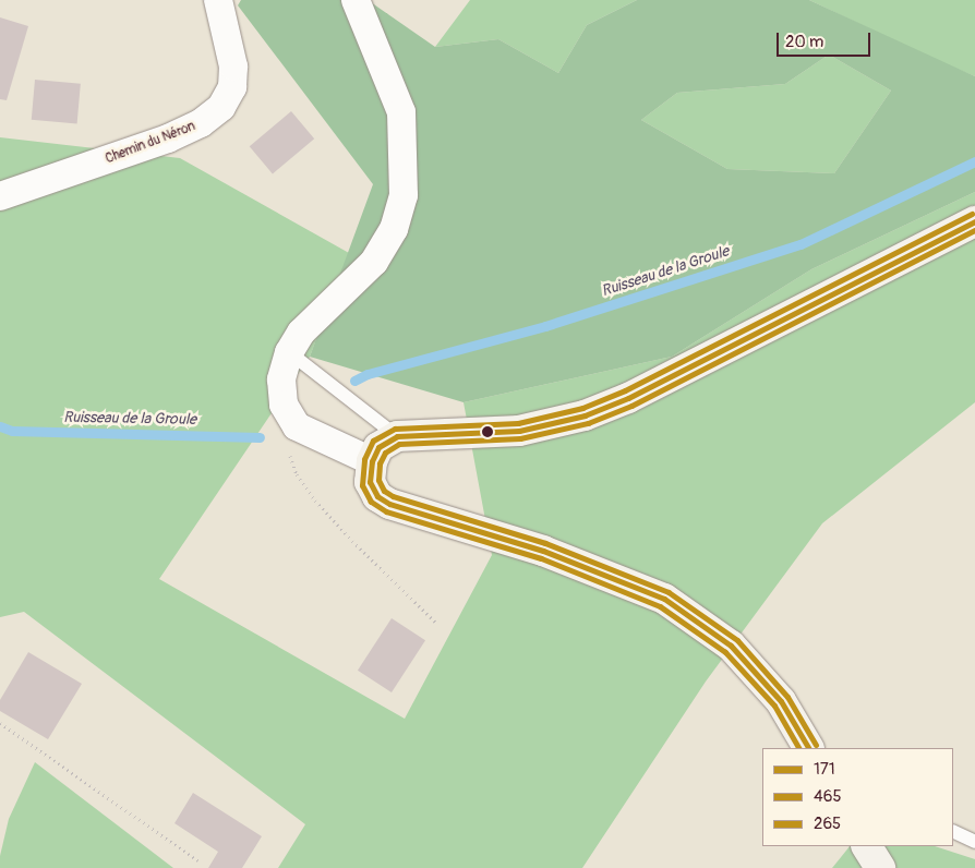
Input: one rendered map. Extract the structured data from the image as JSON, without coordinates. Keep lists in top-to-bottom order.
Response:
{
  "streets": {
    "street": ["Chemin du Néron"]
  },
  "water": ["Ruisseau de la Groule"],
  "lines": ["transit line 265", "transit line 171", "transit line 465"],
  "legend": ["171", "465", "265"],
  "scale_bar": "20 m"
}
